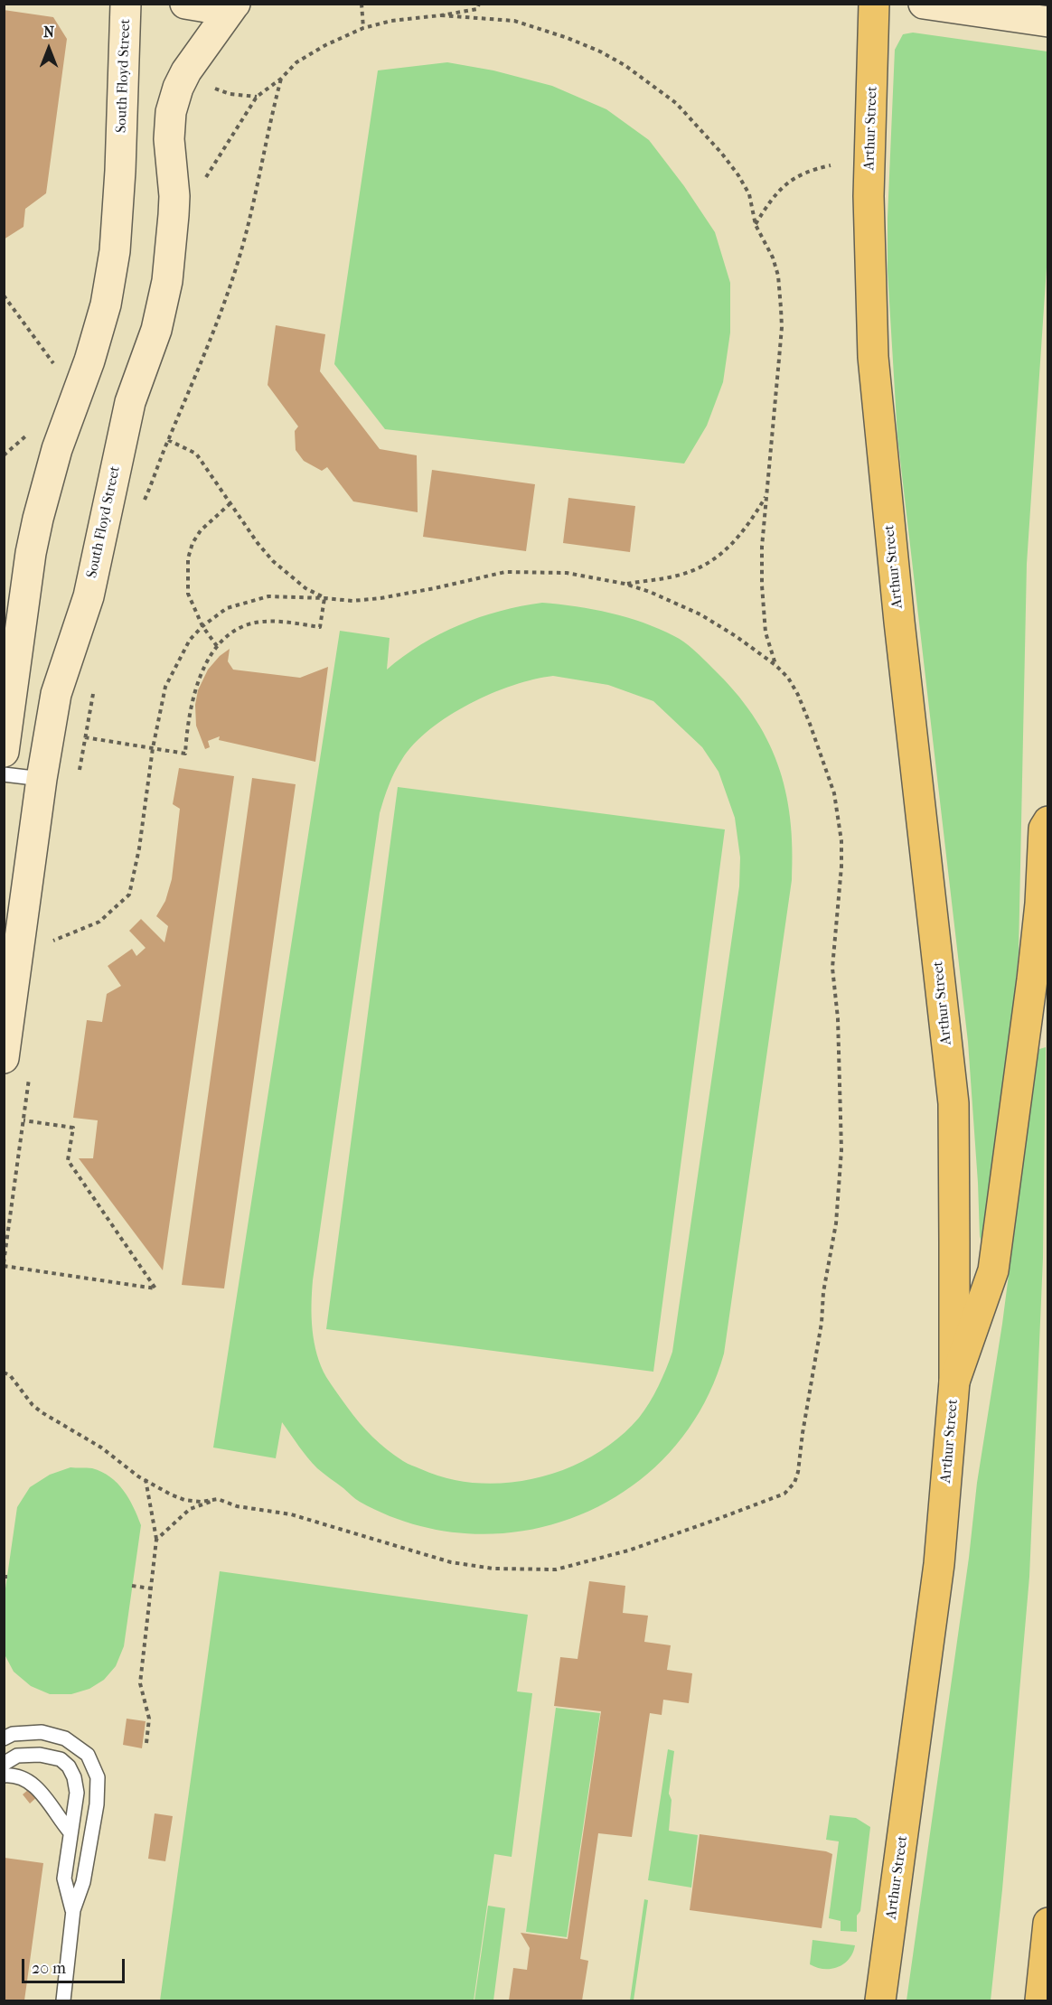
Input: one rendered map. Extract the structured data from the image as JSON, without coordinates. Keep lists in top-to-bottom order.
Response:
{
  "streets": {
    "main road": ["Arthur Street"],
    "street": ["South Floyd Street"]
  },
  "scale_bar": "20 m",
  "north": "top"
}
